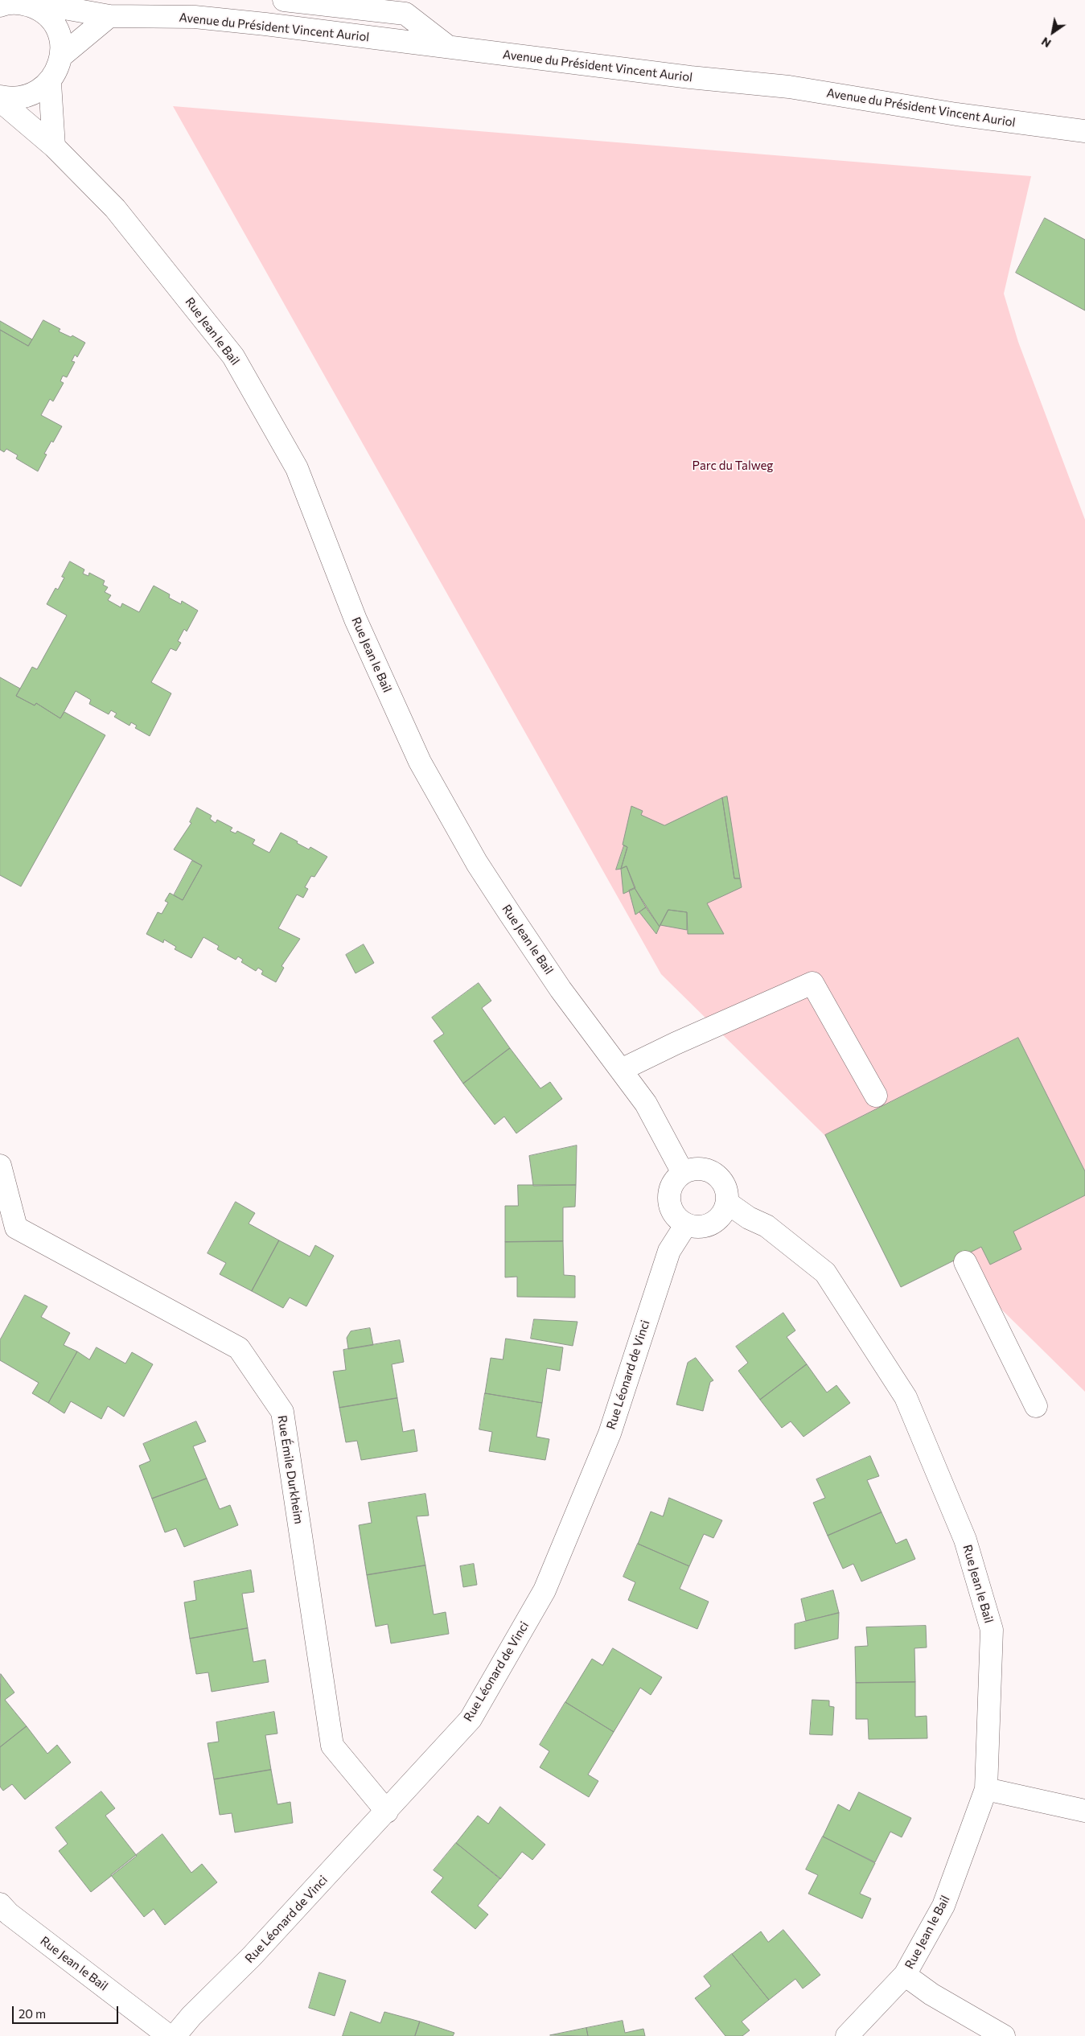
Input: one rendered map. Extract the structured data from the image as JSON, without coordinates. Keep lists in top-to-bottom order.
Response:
{
  "streets": {
    "street": [
      "Avenue du Président Vincent Auriol",
      "Rue Jean le Bail",
      "Rue Léonard de Vinci",
      "Rue Émile Durkheim"
    ]
  },
  "crossings": [
    ["Rue Jean le Bail", "Rue Léonard de Vinci"],
    ["Rue Léonard de Vinci", "Rue Émile Durkheim"]
  ],
  "parks": ["Parc du Talweg"],
  "scale_bar": "20 m",
  "north": "bottom left"
}
